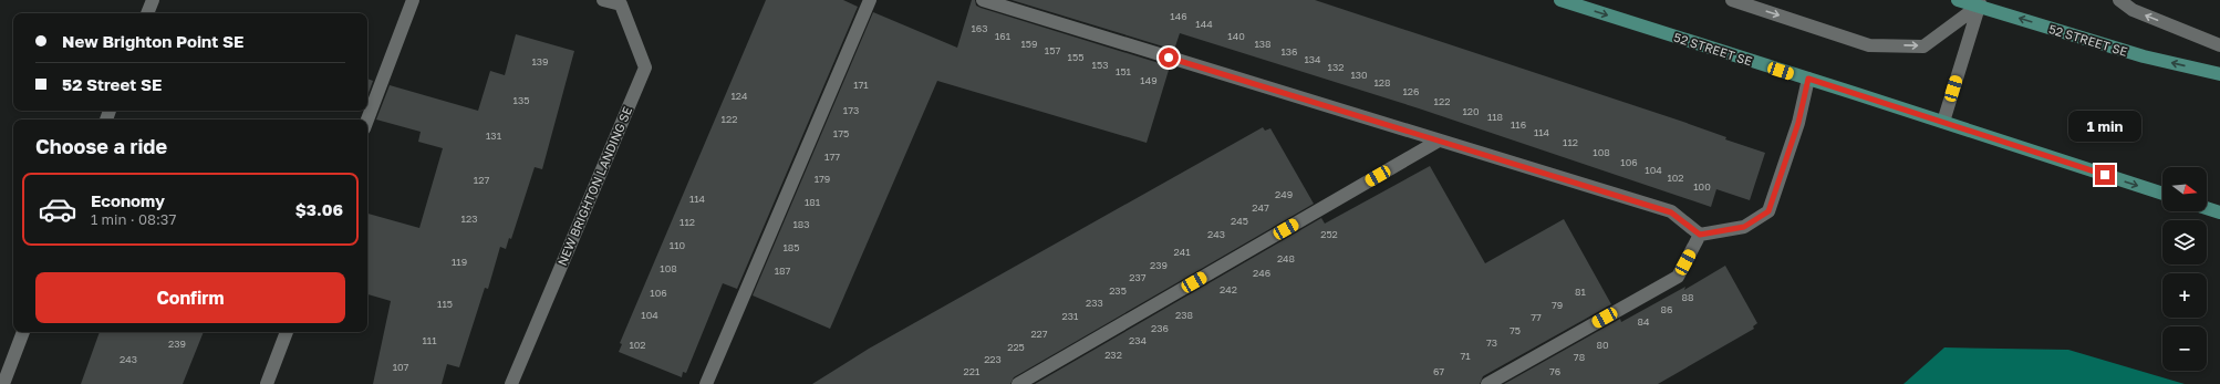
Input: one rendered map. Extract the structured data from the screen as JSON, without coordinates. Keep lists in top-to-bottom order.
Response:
{
  "streets": {
    "main road": ["52 STREET SE"],
    "street": ["NEW BRIGHTON LANDING SE"]
  },
  "house_numbers": [
    "146",
    "144",
    "163",
    "161",
    "140",
    "159",
    "138",
    "157",
    "136",
    "155",
    "134",
    "139",
    "153",
    "132",
    "151",
    "130",
    "149",
    "128",
    "171",
    "126",
    "124",
    "135",
    "122",
    "173",
    "120",
    "118",
    "122",
    "116",
    "114",
    "175",
    "131",
    "112",
    "108",
    "177",
    "106",
    "104",
    "102",
    "179",
    "127",
    "100",
    "249",
    "114",
    "181",
    "247",
    "123",
    "245",
    "112",
    "183",
    "243",
    "252",
    "110",
    "185",
    "241",
    "248",
    "119",
    "239",
    "108",
    "187",
    "246",
    "237",
    "242",
    "235",
    "81",
    "106",
    "88",
    "233",
    "115",
    "79",
    "86",
    "104",
    "238",
    "231",
    "77",
    "84",
    "236",
    "75",
    "227",
    "111",
    "234",
    "73",
    "239",
    "102",
    "80",
    "225",
    "232",
    "71",
    "78",
    "243",
    "223",
    "107",
    "221",
    "67",
    "76"
  ],
  "north": "right",
  "page": {
    "banner": ["New Brighton Point SE", "52 Street SE"],
    "bubble": "1 min",
    "heading": "Choose a ride",
    "map_buttons": ["+", "−"],
    "list": [
      {
        "name": "Economy",
        "note": "1 min · 08:37",
        "value": "$3.06"
      }
    ],
    "buttons": "Confirm"
  }
}
